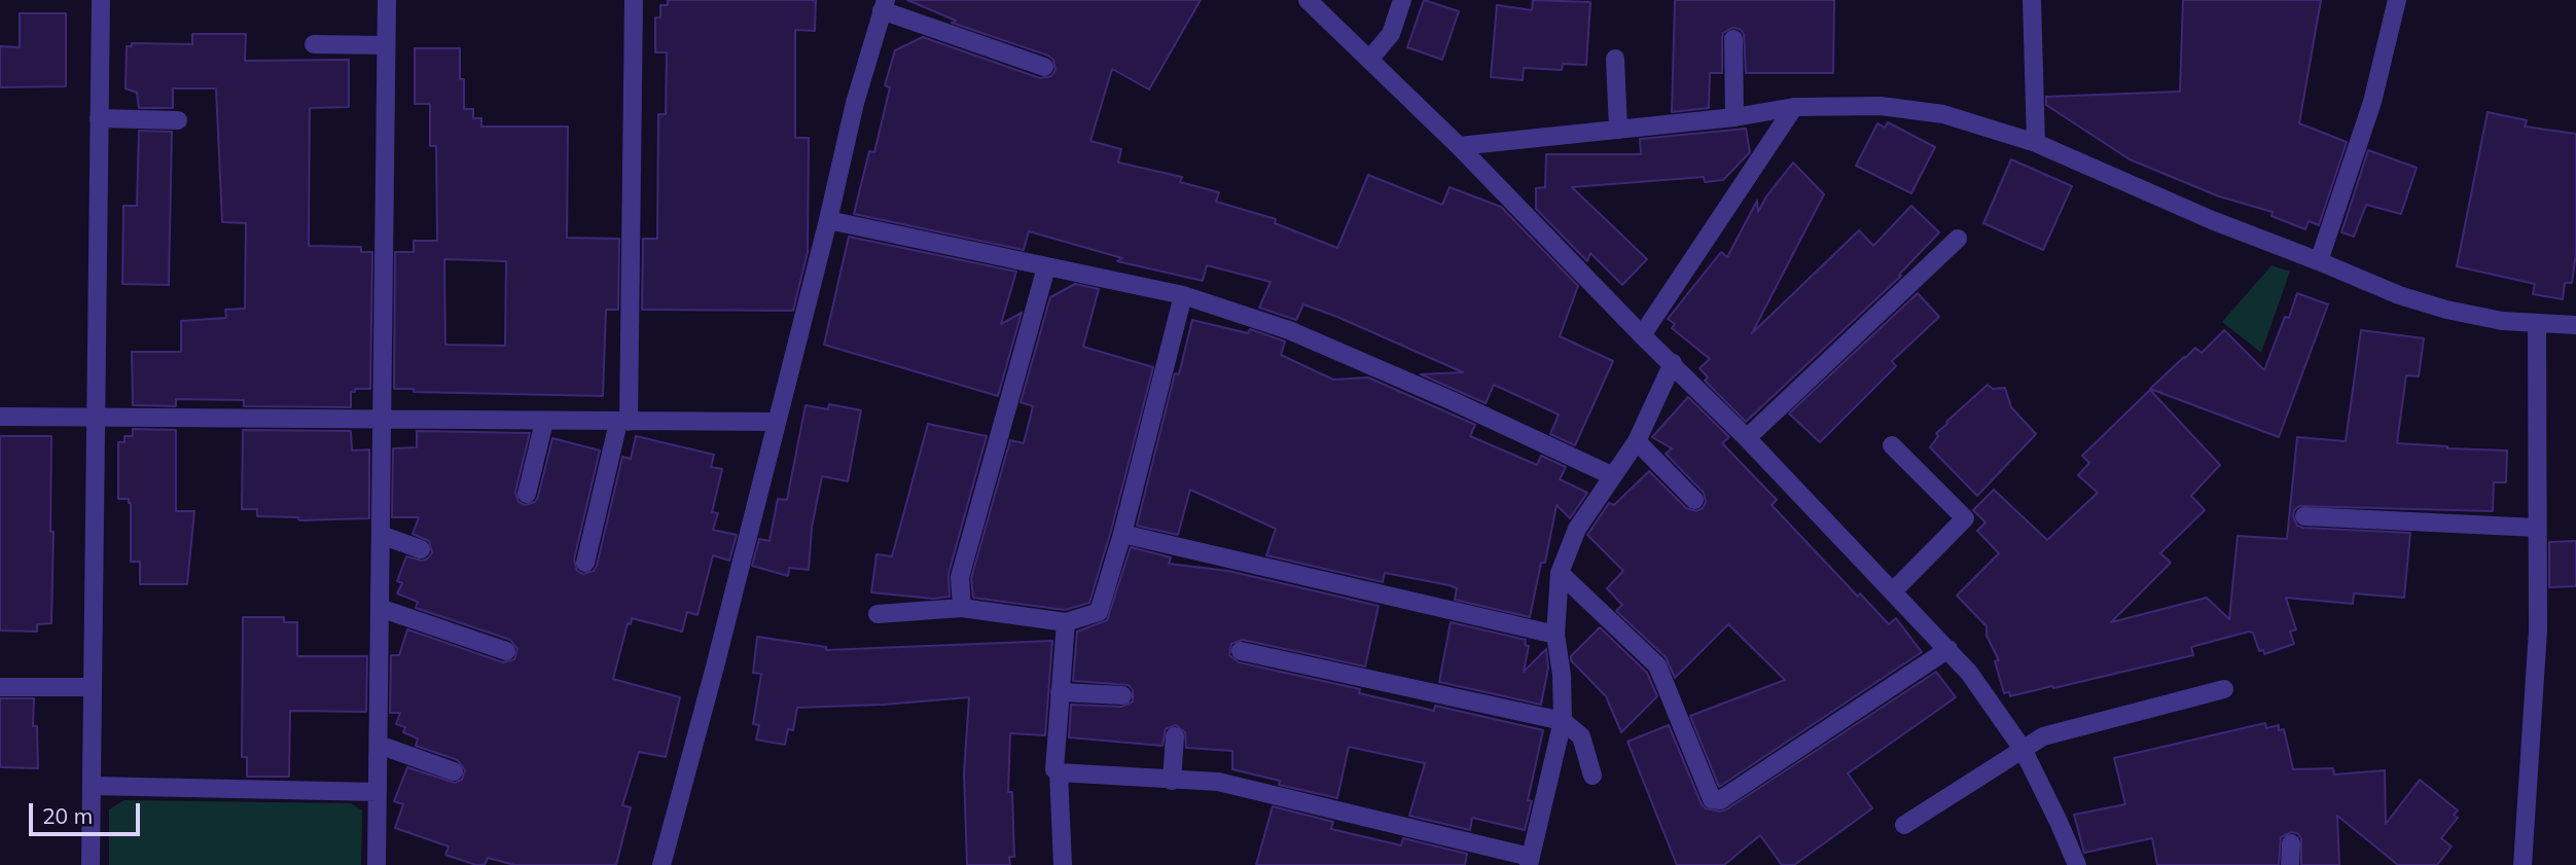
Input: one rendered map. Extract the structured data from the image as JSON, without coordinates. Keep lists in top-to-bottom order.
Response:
{
  "scale_bar": "20 m"
}
